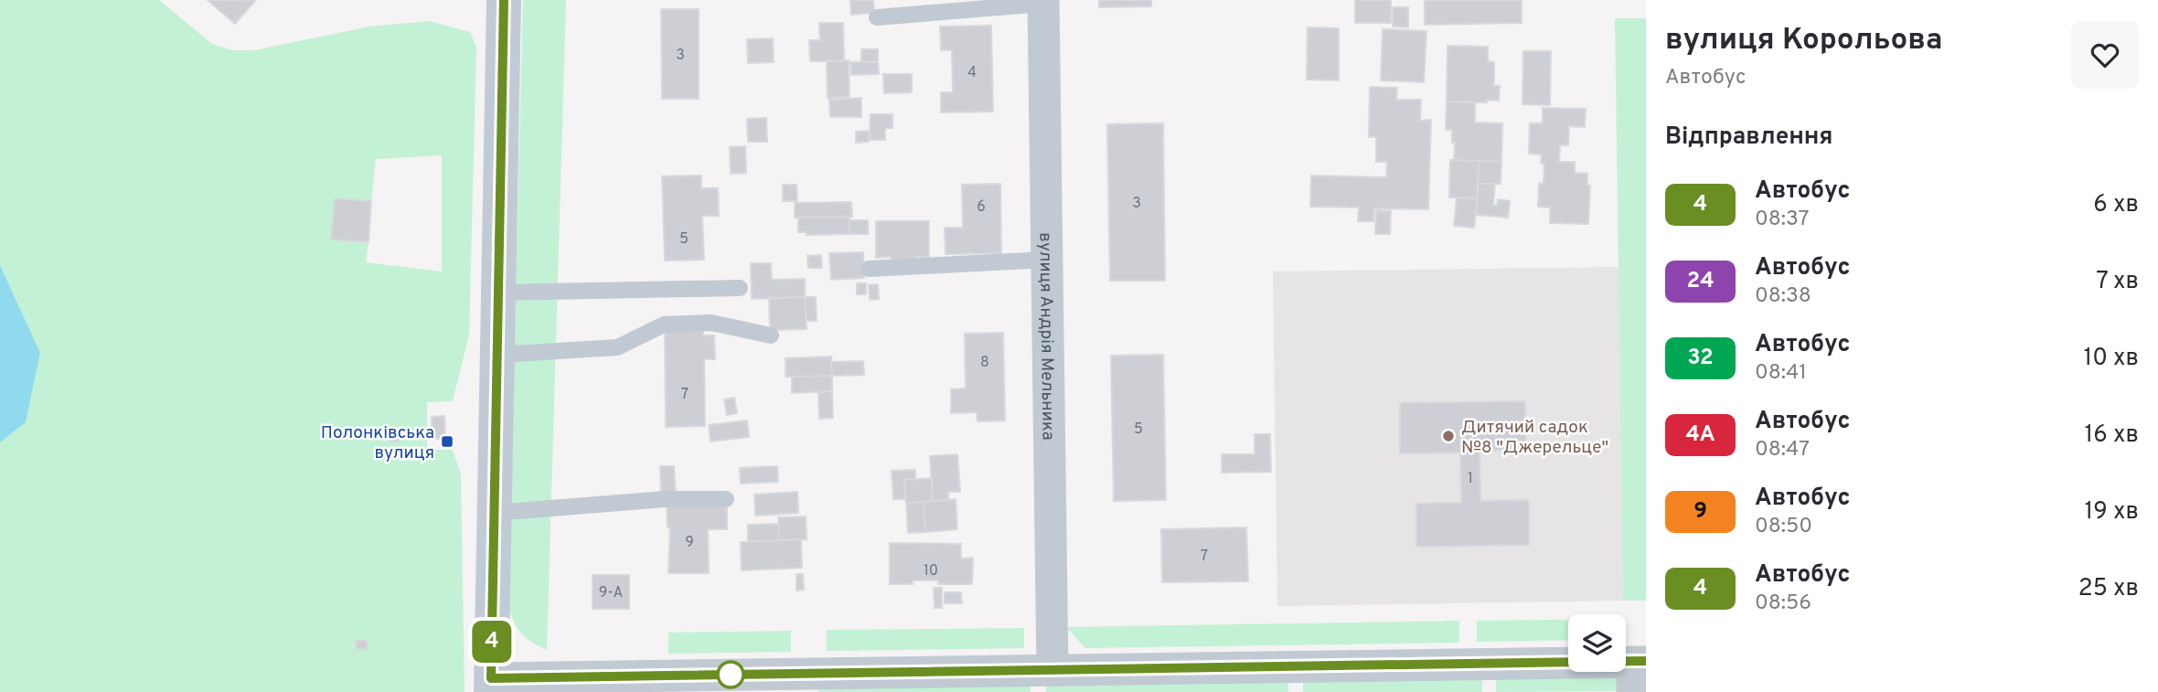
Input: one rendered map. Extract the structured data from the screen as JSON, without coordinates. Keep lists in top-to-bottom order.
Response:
{
  "streets": {
    "street": ["вулиця Андрія Мельника"]
  },
  "places": {
    "other": ["Дитячий садок №8 \"Джерельце\""],
    "transit": ["Полонківська вулиця"]
  },
  "lines": ["bus line 4"],
  "house_numbers": [
    "3",
    "4",
    "3",
    "6",
    "5",
    "8",
    "7",
    "5",
    "1",
    "9",
    "7",
    "10",
    "9-А"
  ],
  "page": {
    "on_map": "4",
    "heading": [
      ["вулиця Корольова", "Автобус"],
      "Відправлення"
    ],
    "list": [
      {
        "mark": "4",
        "name": "Автобус",
        "note": "08:37",
        "value": "6 хв"
      },
      {
        "mark": "24",
        "name": "Автобус",
        "note": "08:38",
        "value": "7 хв"
      },
      {
        "mark": "32",
        "name": "Автобус",
        "note": "08:41",
        "value": "10 хв"
      },
      {
        "mark": "4А",
        "name": "Автобус",
        "note": "08:47",
        "value": "16 хв"
      },
      {
        "mark": "9",
        "name": "Автобус",
        "note": "08:50",
        "value": "19 хв"
      },
      {
        "mark": "4",
        "name": "Автобус",
        "note": "08:56",
        "value": "25 хв"
      }
    ]
  }
}
